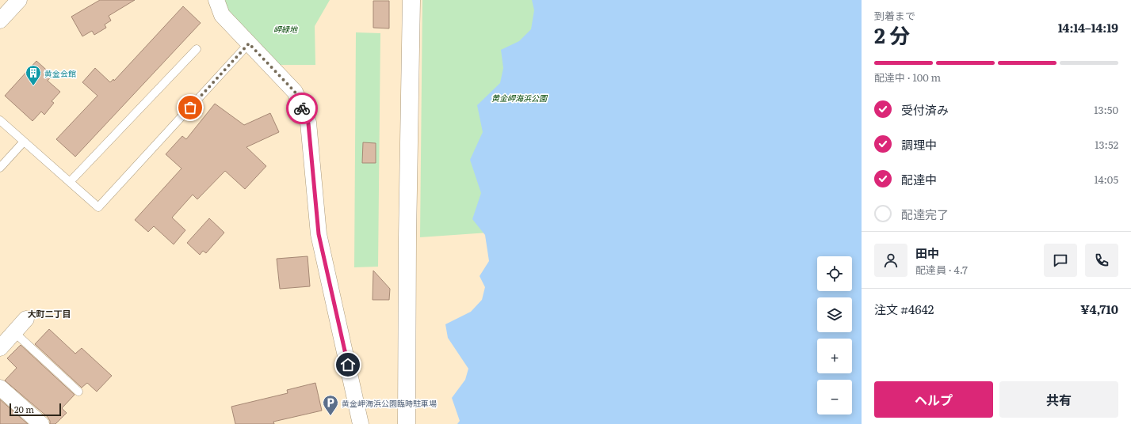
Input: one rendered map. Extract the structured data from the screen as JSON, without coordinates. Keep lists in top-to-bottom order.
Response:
{
  "districts": ["大町二丁目"],
  "parks": ["岬緑地", "黄金岬海浜公園"],
  "places": {
    "building": ["黄金会館"],
    "parking": ["黄金岬海浜公園臨時駐車場"]
  },
  "scale_bar": "20 m",
  "page": {
    "heading": ["2 分", "到着まで", "14:14–14:19"],
    "panel": [
      "田中",
      "配達員 · 4.7",
      "注文 #4642",
      "¥4,710"
    ],
    "bar": "配達中 · 100 m",
    "list": [
      ["受付済み", "13:50"],
      ["調理中", "13:52"],
      ["配達中", "14:05"],
      "配達完了"
    ],
    "map_buttons": ["+", "−"],
    "buttons": ["ヘルプ", "共有"],
    "scale": "20 m"
  }
}
